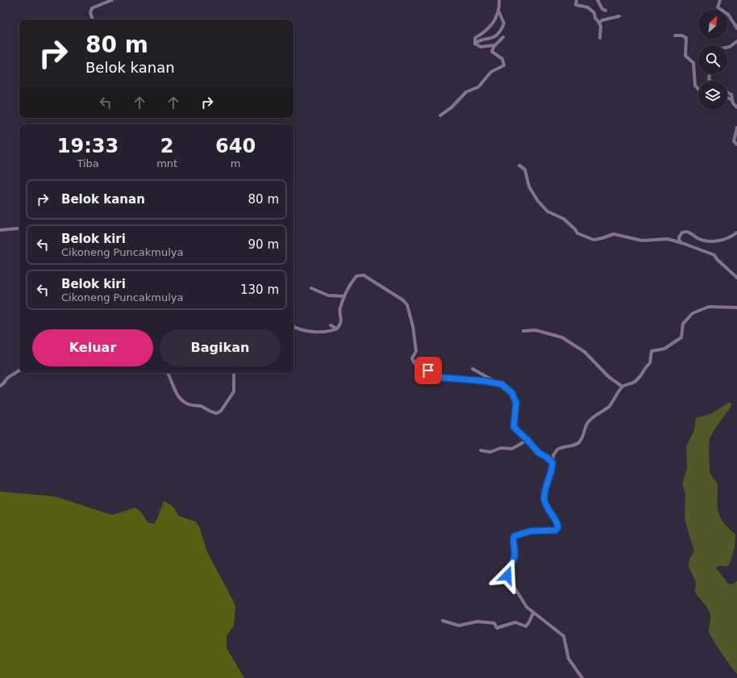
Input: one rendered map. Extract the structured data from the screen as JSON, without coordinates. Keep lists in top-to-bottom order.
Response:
{
  "north": "top right",
  "page": {
    "turn": ["80 m", "Belok kanan"],
    "eta": [
      "19:33",
      "Tiba",
      "2",
      "mnt",
      "640",
      "m"
    ],
    "list": [
      {
        "name": "Belok kanan",
        "value": "80 m"
      },
      {
        "name": "Belok kiri",
        "note": "Cikoneng Puncakmulya",
        "value": "90 m"
      },
      {
        "name": "Belok kiri",
        "note": "Cikoneng Puncakmulya",
        "value": "130 m"
      }
    ],
    "buttons": ["Keluar", "Bagikan"]
  }
}
